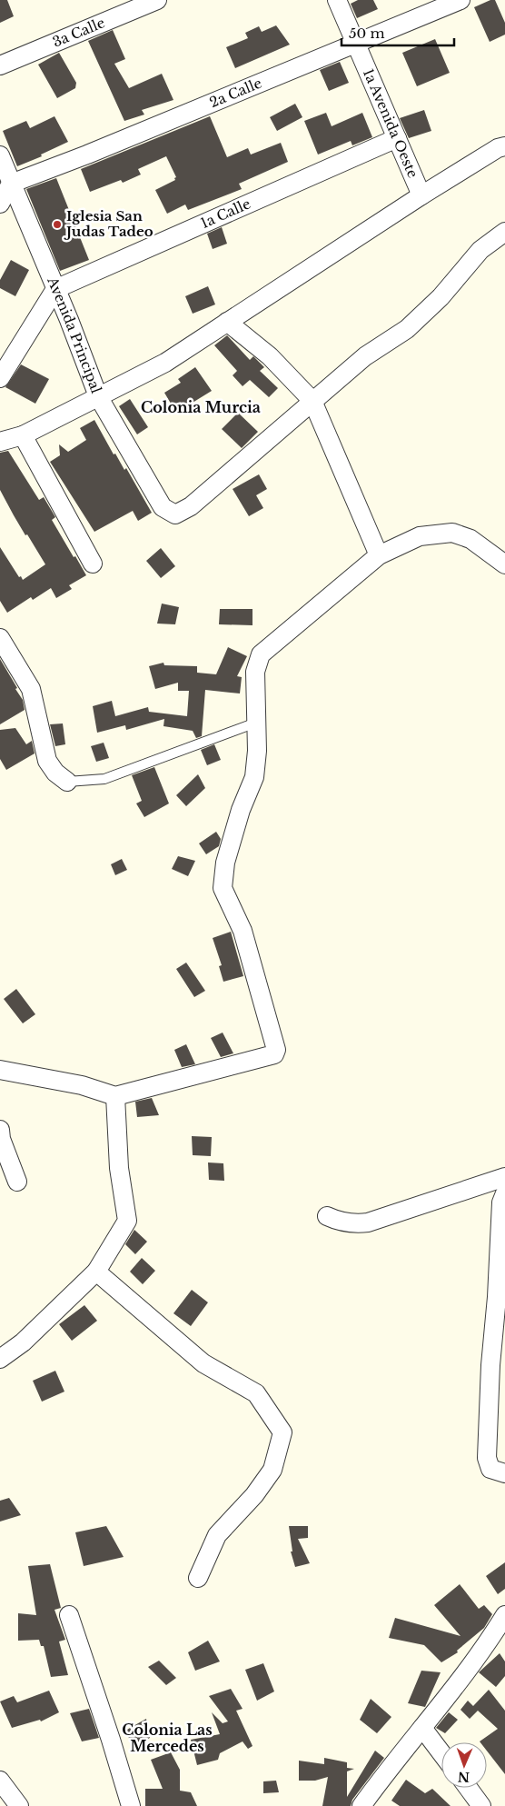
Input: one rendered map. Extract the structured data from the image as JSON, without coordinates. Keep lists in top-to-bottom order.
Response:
{
  "streets": {
    "street": [
      "3a Calle",
      "2a Calle",
      "1a Avenida Oeste",
      "1a Calle",
      "Avenida Principal"
    ]
  },
  "crossings": [
    ["2a Calle", "1a Avenida Oeste"],
    ["2a Calle", "Avenida Principal"],
    ["1a Avenida Oeste", "1a Calle"],
    ["1a Calle", "Avenida Principal"]
  ],
  "districts": ["Colonia Murcia", "Colonia Las Mercedes"],
  "places": ["Iglesia San Judas Tadeo"],
  "scale_bar": "50 m",
  "north": "bottom"
}
